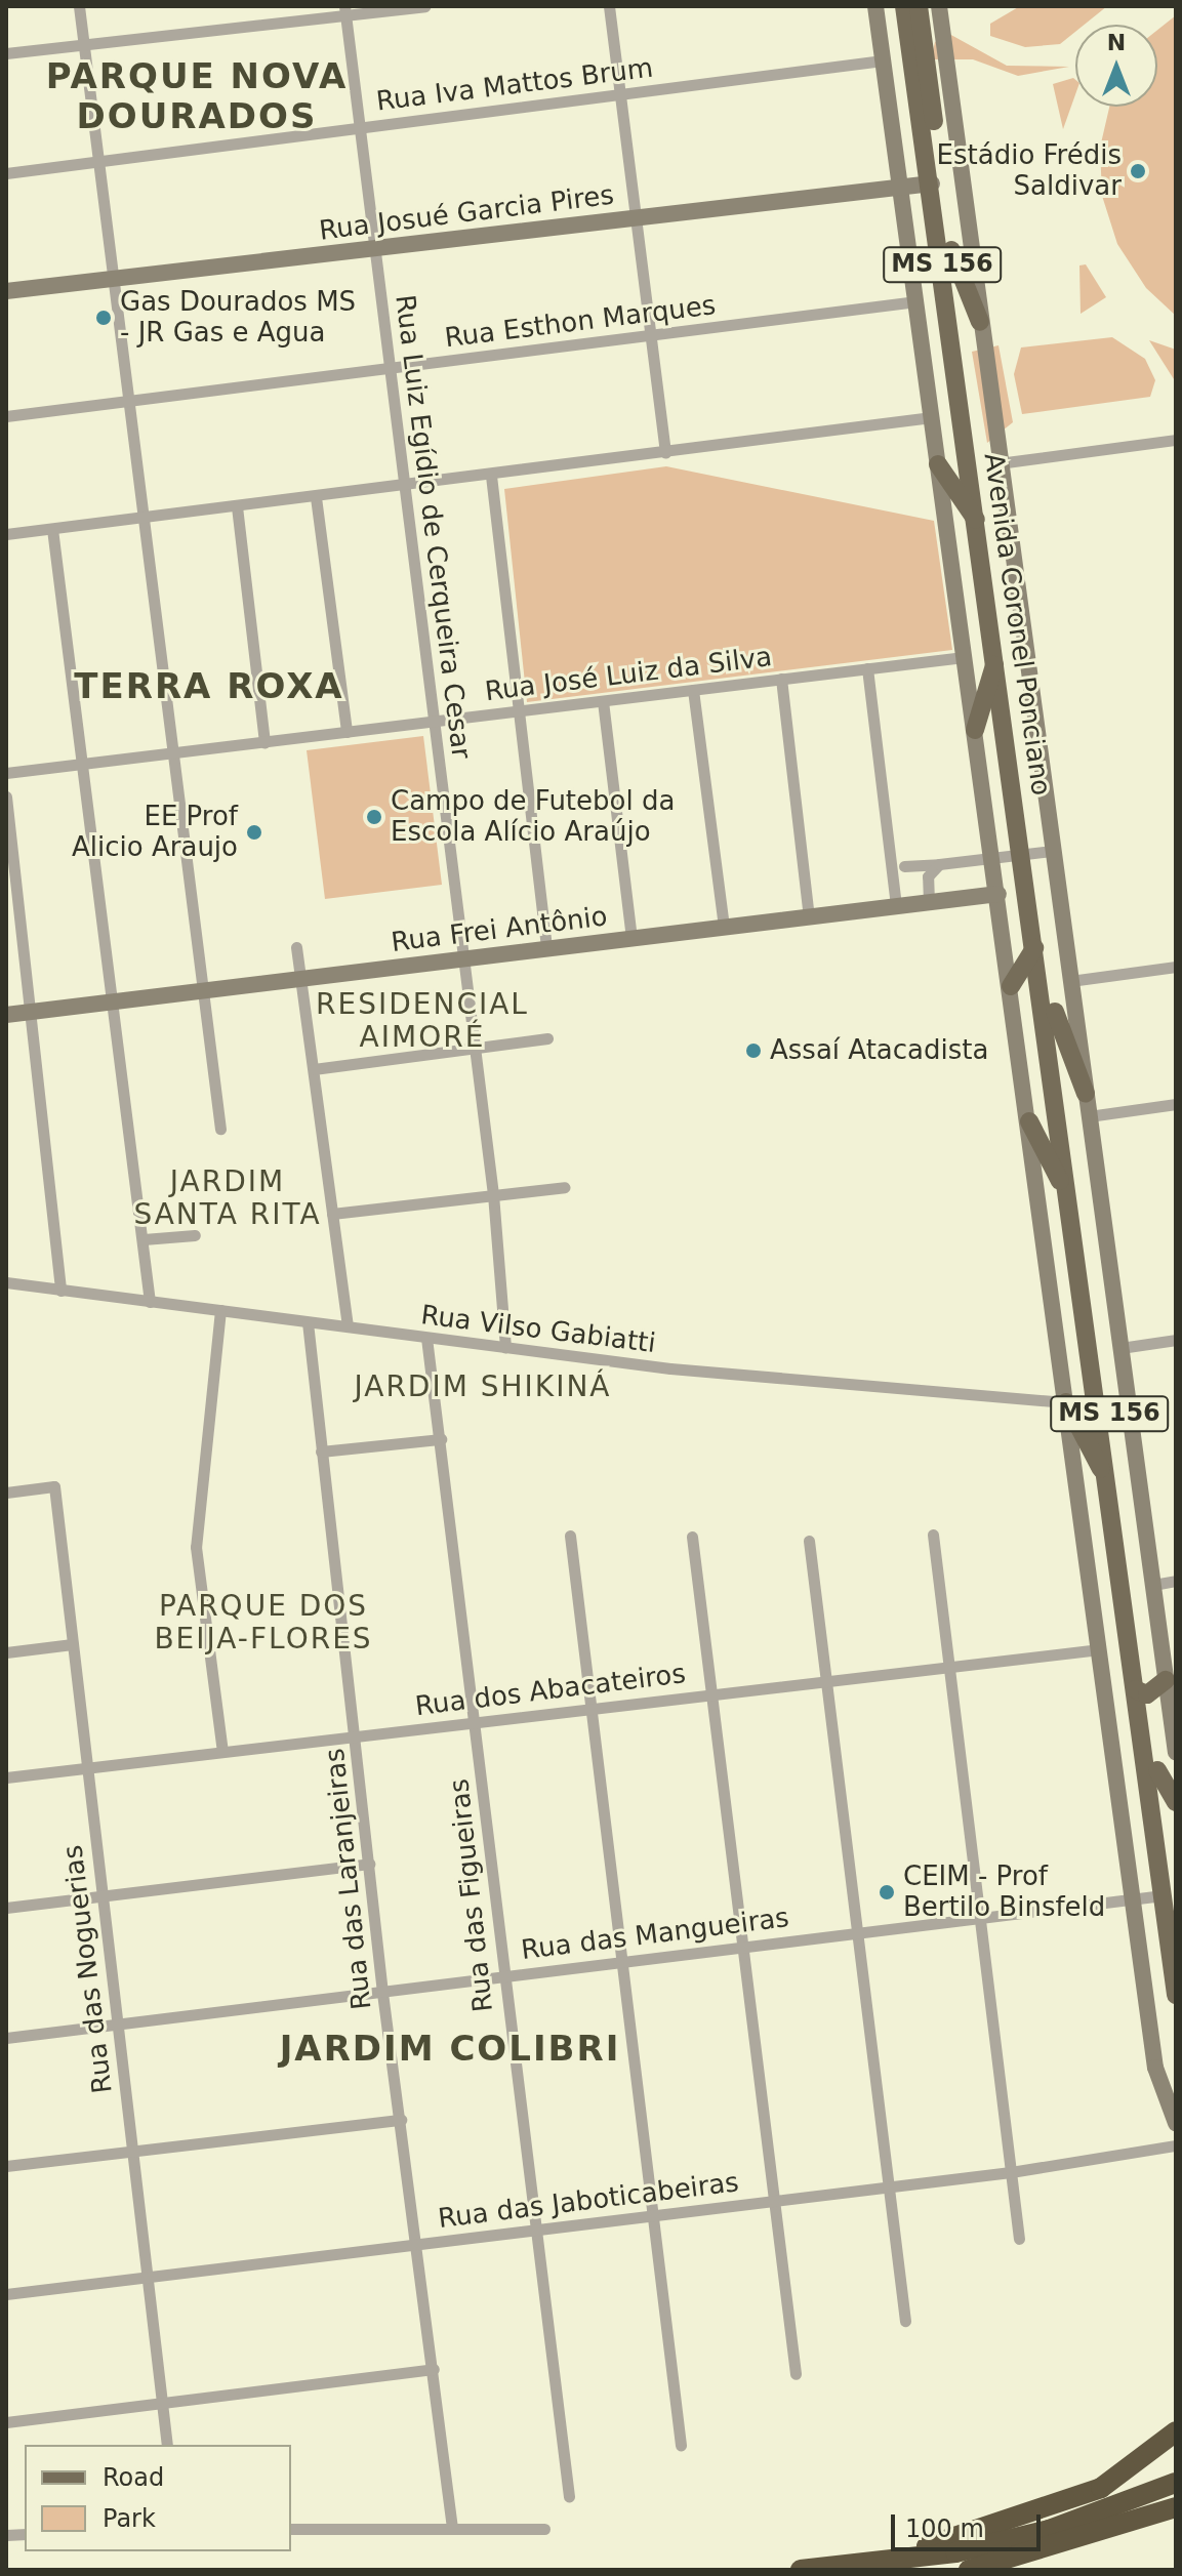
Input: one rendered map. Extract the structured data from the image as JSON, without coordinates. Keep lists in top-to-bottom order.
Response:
{
  "streets": {
    "main road": [
      "Rua Josué Garcia Pires",
      "MS 156",
      "Avenida Coronel Ponciano",
      "Rua Frei Antônio"
    ],
    "street": [
      "Rua Iva Mattos Brum",
      "Rua Esthon Marques",
      "Rua Luiz Egídio de Cerqueira Cesar",
      "Rua José Luiz da Silva",
      "Rua Vilso Gabiatti",
      "Rua dos Abacateiros",
      "Rua das Laranjeiras",
      "Rua das Figueiras",
      "Rua das Mangueiras",
      "Rua das Noguerias",
      "Rua das Jaboticabeiras"
    ]
  },
  "crossings": [
    ["Rua Iva Mattos Brum", "Rua Luiz Egídio de Cerqueira Cesar"],
    ["Rua Josué Garcia Pires", "Rua Luiz Egídio de Cerqueira Cesar"],
    ["Rua Josué Garcia Pires", "Avenida Coronel Ponciano"],
    ["MS 156", "Rua Vilso Gabiatti"],
    ["MS 156", "Rua dos Abacateiros"],
    ["Rua Esthon Marques", "Rua Luiz Egídio de Cerqueira Cesar"],
    ["Rua Luiz Egídio de Cerqueira Cesar", "Rua José Luiz da Silva"],
    ["Rua Luiz Egídio de Cerqueira Cesar", "Rua Frei Antônio"],
    ["Rua Luiz Egídio de Cerqueira Cesar", "Rua Vilso Gabiatti"],
    ["Rua Vilso Gabiatti", "Rua das Laranjeiras"],
    ["Rua Vilso Gabiatti", "Rua das Figueiras"],
    ["Rua dos Abacateiros", "Rua das Laranjeiras"],
    ["Rua dos Abacateiros", "Rua das Figueiras"],
    ["Rua dos Abacateiros", "Rua das Noguerias"],
    ["Rua das Laranjeiras", "Rua das Mangueiras"],
    ["Rua das Laranjeiras", "Rua das Jaboticabeiras"],
    ["Rua das Figueiras", "Rua das Mangueiras"],
    ["Rua das Figueiras", "Rua das Jaboticabeiras"],
    ["Rua das Mangueiras", "Rua das Noguerias"],
    ["Rua das Noguerias", "Rua das Jaboticabeiras"]
  ],
  "districts": [
    "PARQUE NOVA DOURADOS",
    "TERRA ROXA",
    "RESIDENCIAL AIMORÉ",
    "JARDIM SANTA RITA",
    "JARDIM SHIKINÁ",
    "PARQUE DOS BEIJA-FLORES",
    "JARDIM COLIBRI"
  ],
  "places": [
    "Estádio Frédis Saldivar",
    "Gas Dourados MS - JR Gas e Agua",
    "Campo de Futebol da Escola Alício Araújo",
    "EE Prof Alicio Araujo",
    "Assaí Atacadista",
    "CEIM - Prof Bertilo Binsfeld"
  ],
  "legend": ["Road", "Park"],
  "scale_bar": "100 m",
  "north": "top"
}
